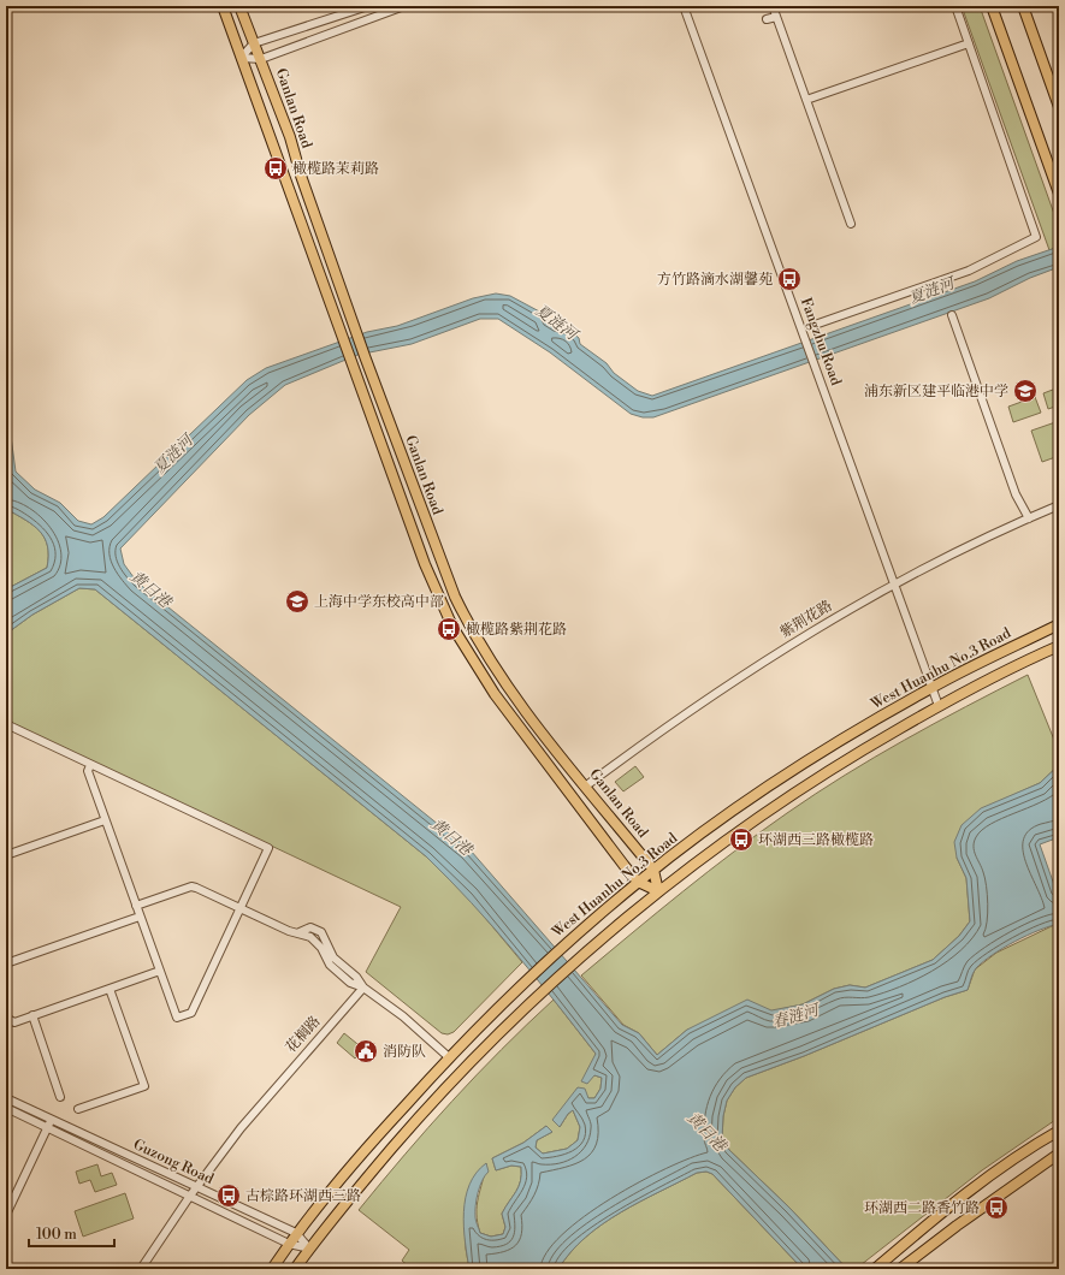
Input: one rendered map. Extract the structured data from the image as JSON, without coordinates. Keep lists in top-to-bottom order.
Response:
{
  "streets": {
    "main road": ["Ganlan Road", "West Huanhu No.3 Road"],
    "street": [
      "Fangzhu Road",
      "紫荆花路",
      "花榈路",
      "Guzong Road"
    ]
  },
  "crossings": [
    ["Ganlan Road", "紫荆花路"],
    ["Ganlan Road", "West Huanhu No.3 Road"],
    ["Fangzhu Road", "紫荆花路"],
    ["Fangzhu Road", "West Huanhu No.3 Road"],
    ["West Huanhu No.3 Road", "Guzong Road"],
    ["花榈路", "Guzong Road"]
  ],
  "water": ["夏涟河", "黄日港", "春涟河"],
  "places": {
    "bus stop": [
      "橄榄路茉莉路",
      "方竹路滴水湖馨苑",
      "橄榄路紫荆花路",
      "环湖西三路橄榄路",
      "古棕路环湖西三路",
      "环湖西二路香竹路"
    ],
    "school or university": ["浦东新区建平临港中学", "上海中学东校高中部"],
    "public building": ["消防队"]
  },
  "scale_bar": "100 m"
}
